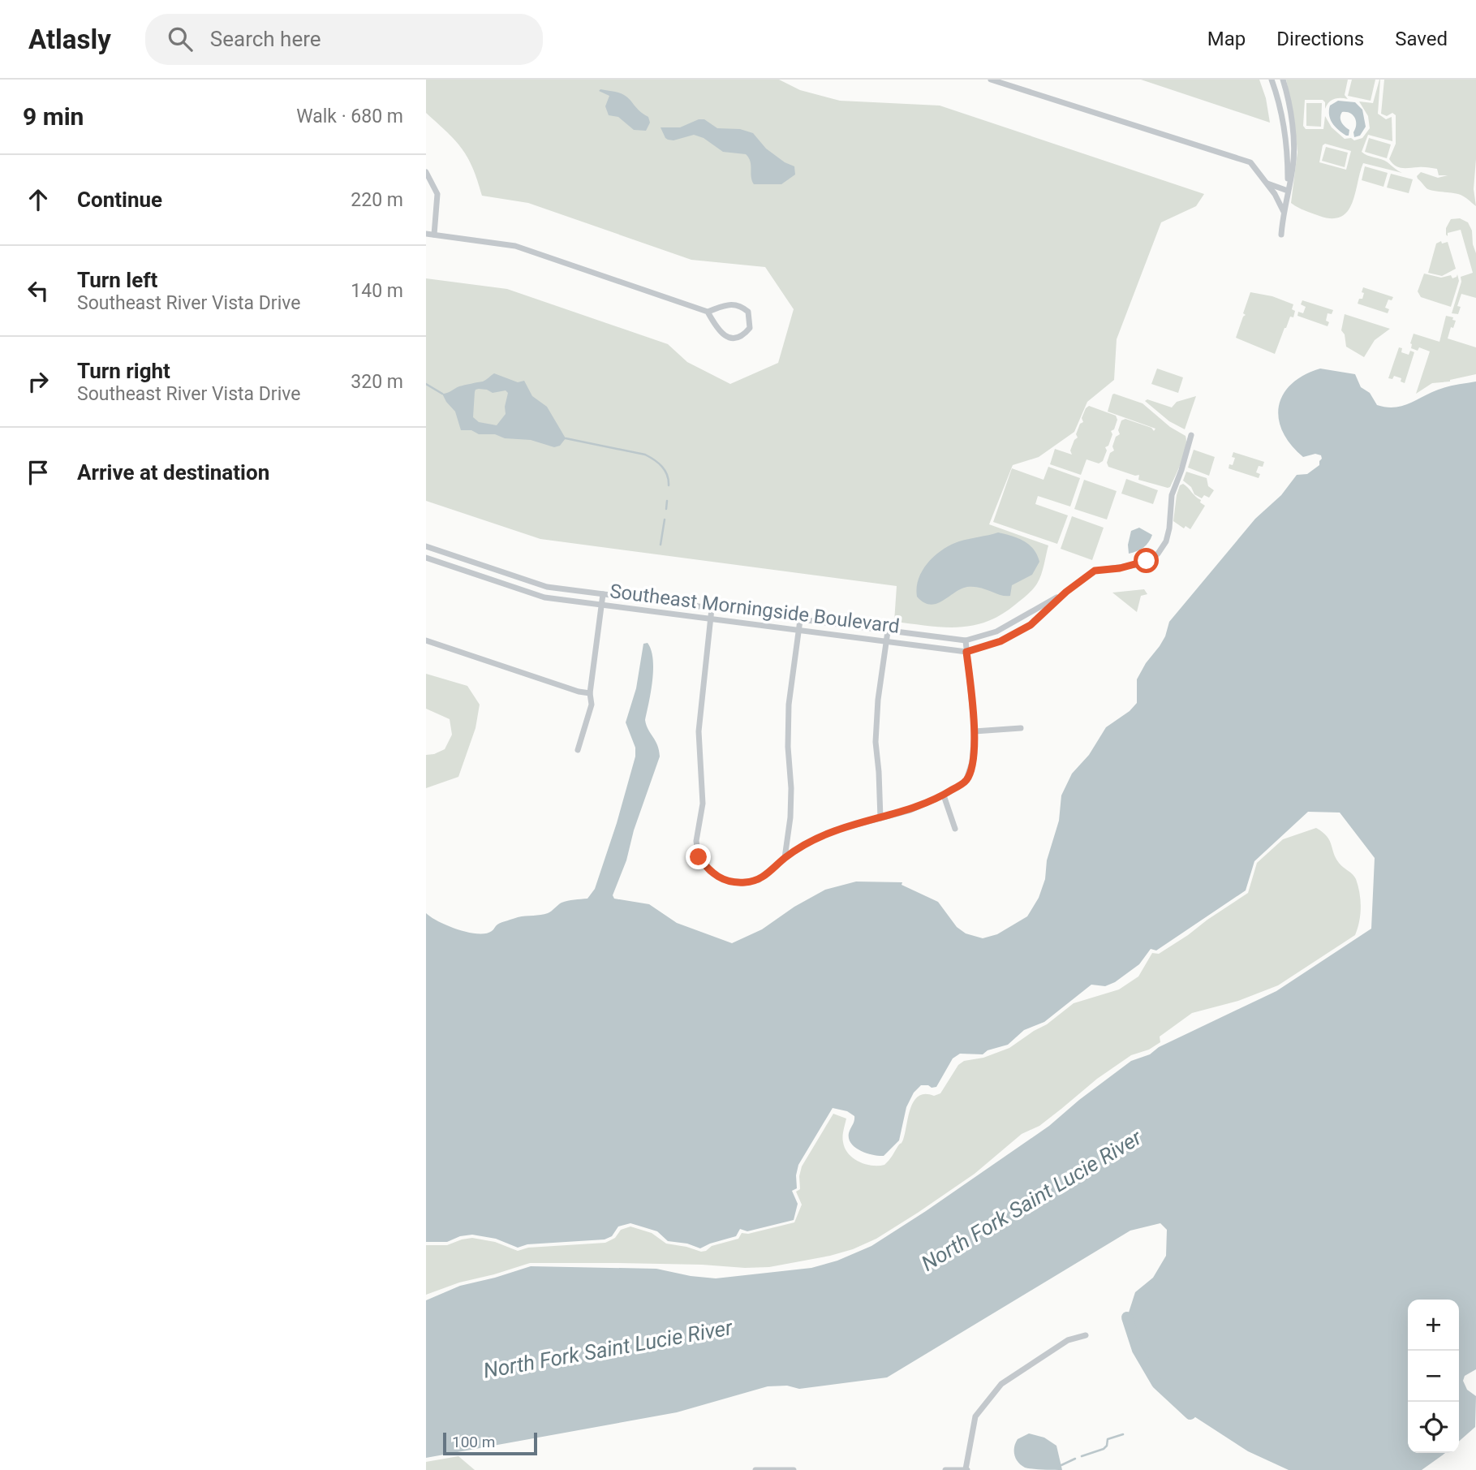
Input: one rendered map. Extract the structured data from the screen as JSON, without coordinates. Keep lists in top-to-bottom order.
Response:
{
  "streets": {
    "street": ["Southeast Morningside Boulevard"]
  },
  "water": ["North Fork Saint Lucie River"],
  "scale_bar": "100 m",
  "page": {
    "header": "Atlasly",
    "search": "Search here",
    "nav": ["Map", "Directions", "Saved"],
    "heading": ["9 min", "Walk · 680 m"],
    "list": [
      ["Continue", "220 m"],
      ["Turn left", "Southeast River Vista Drive", "140 m"],
      ["Turn right", "Southeast River Vista Drive", "320 m"],
      "Arrive at destination"
    ],
    "map_buttons": ["+", "−"],
    "scale": "100 m"
  }
}
